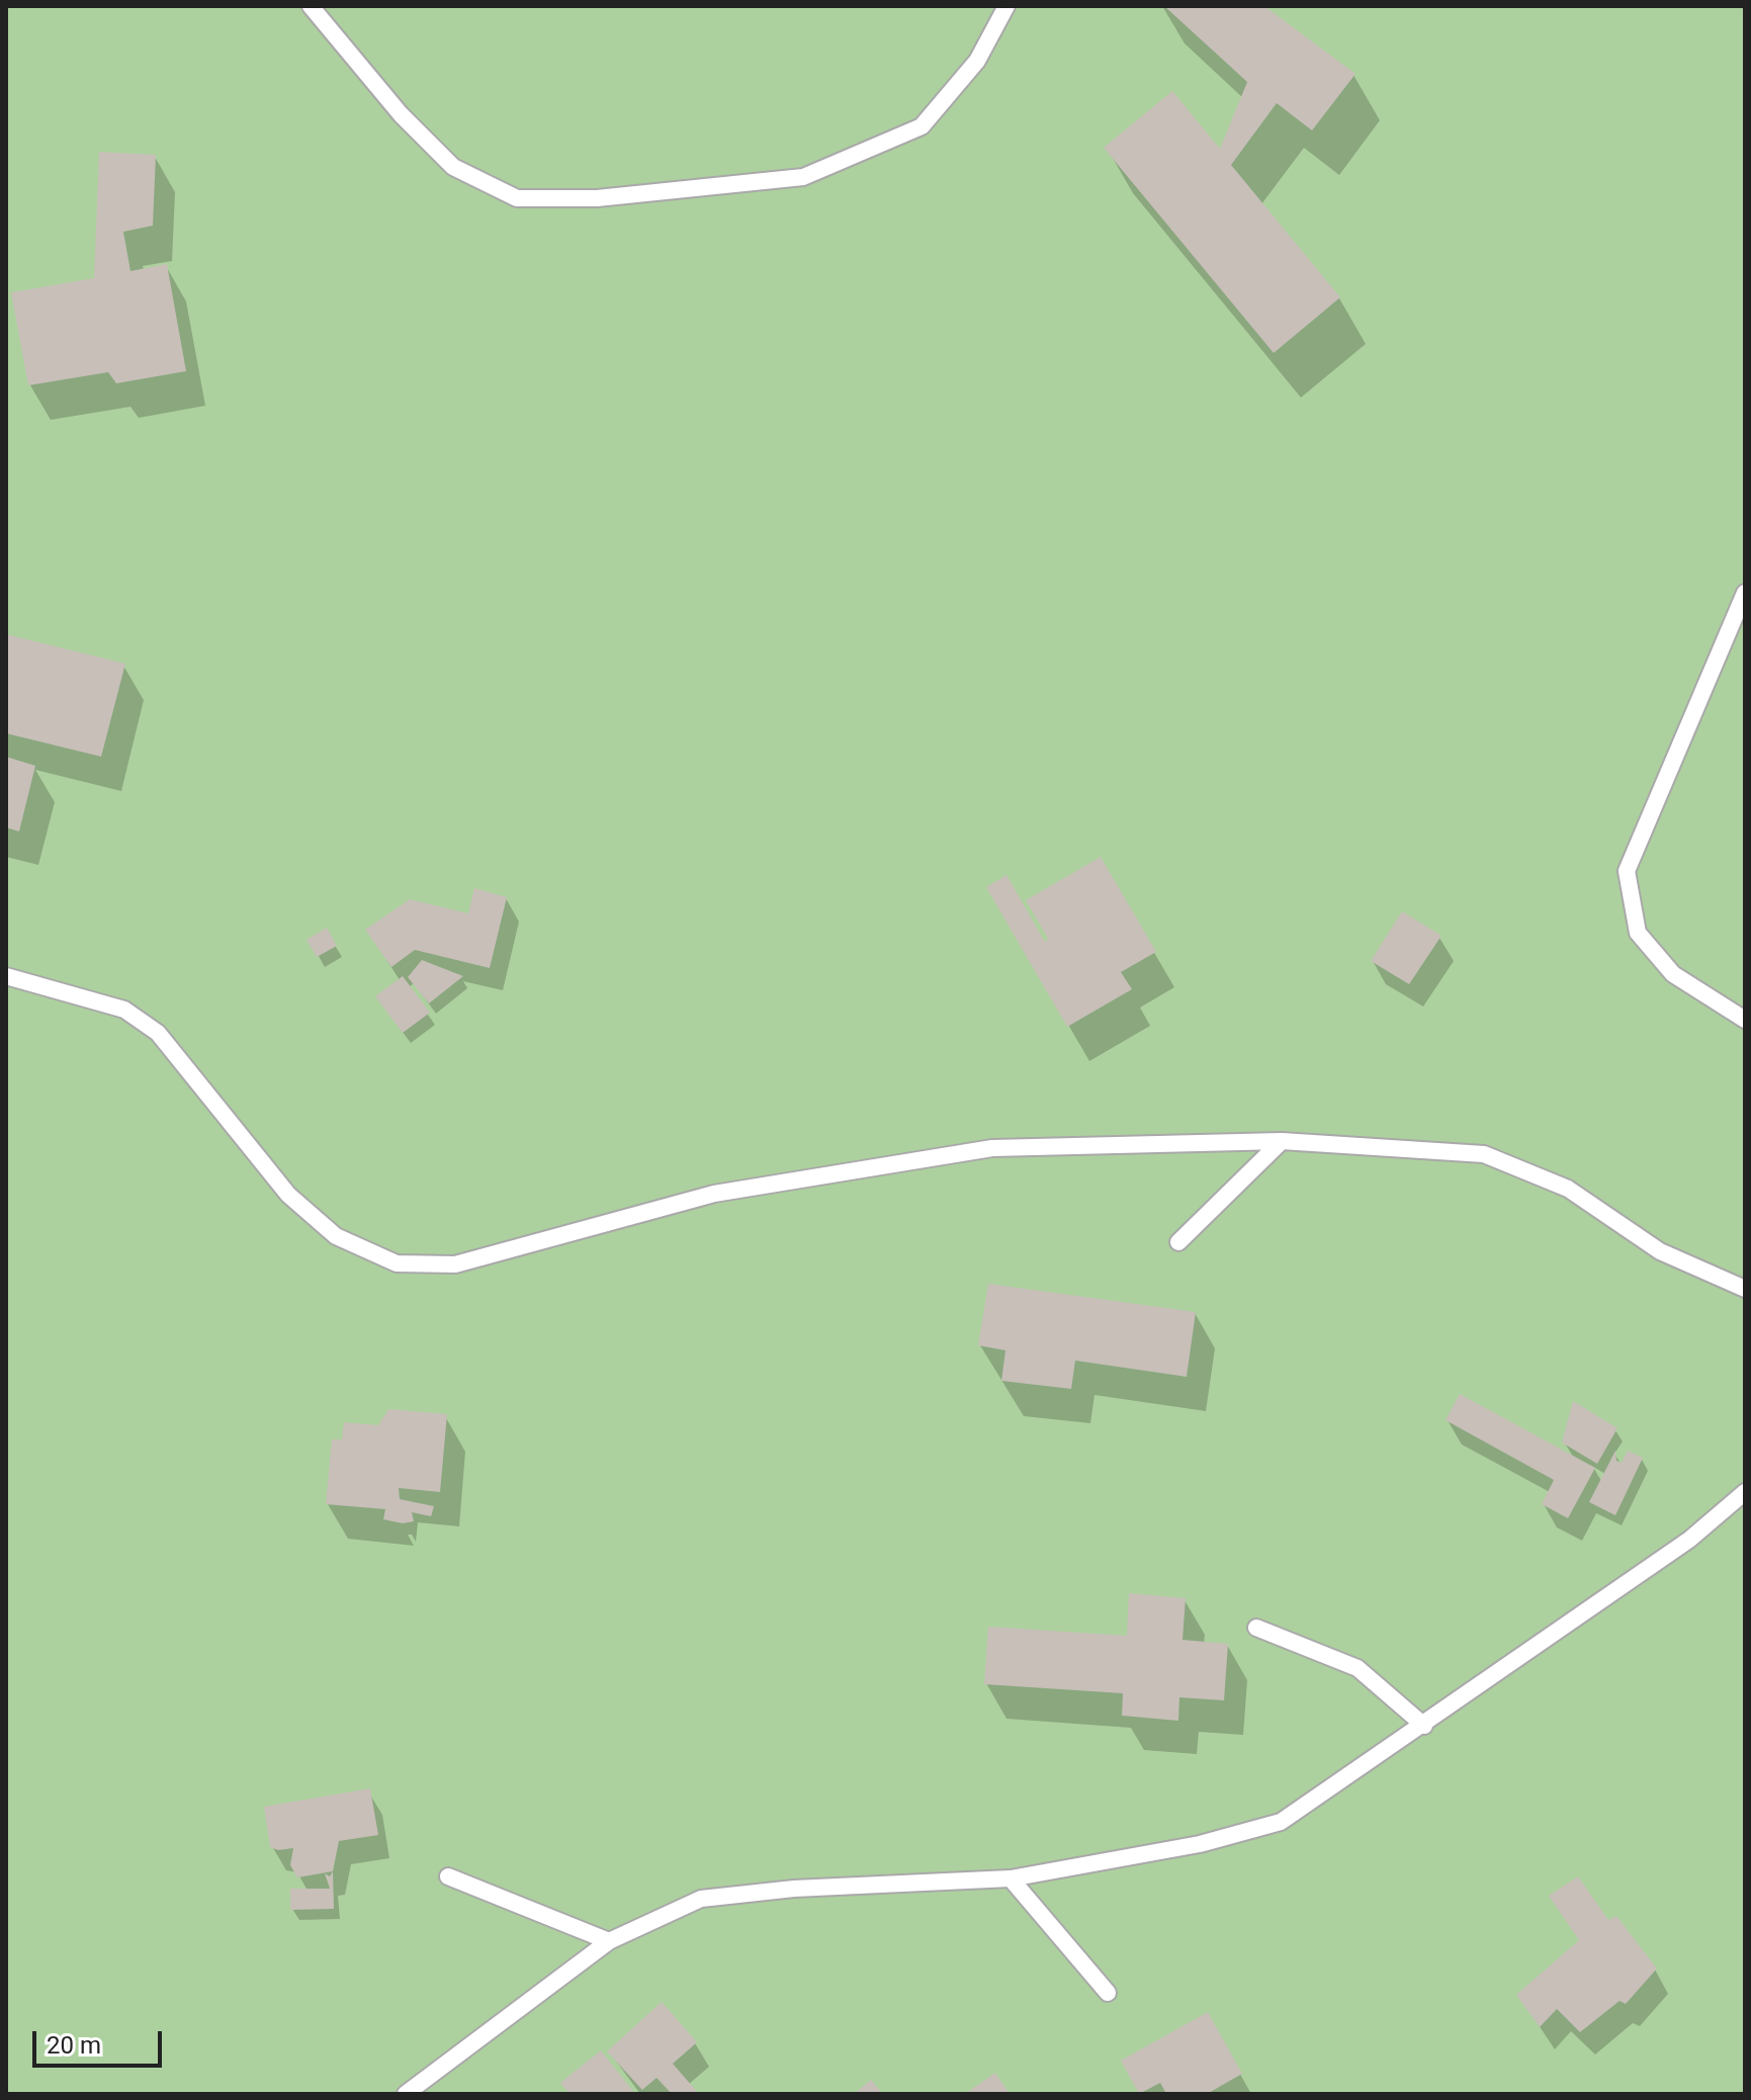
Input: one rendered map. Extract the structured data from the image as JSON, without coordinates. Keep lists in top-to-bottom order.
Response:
{
  "scale_bar": "20 m"
}
